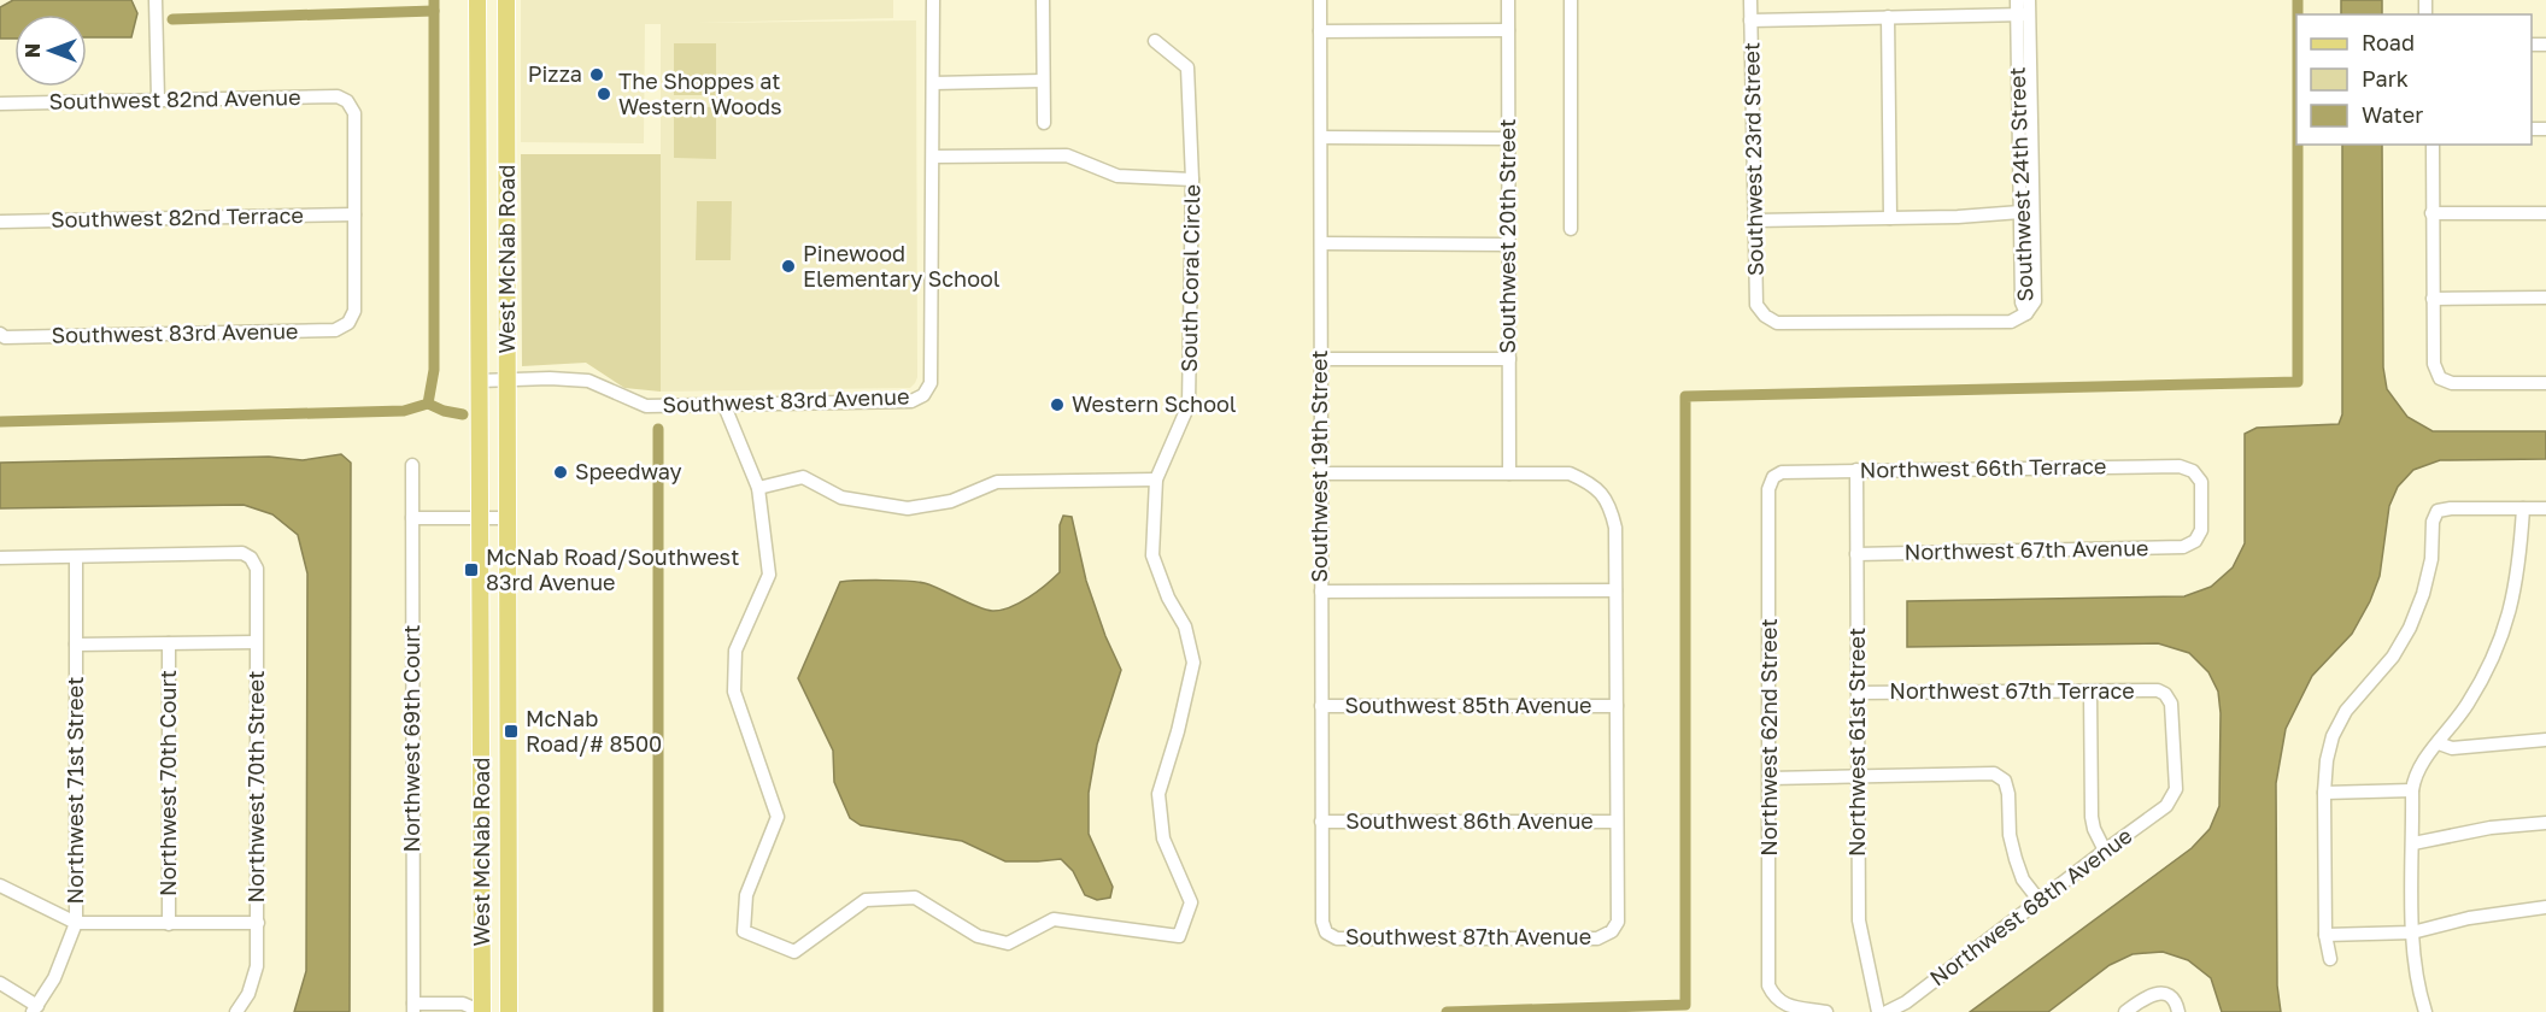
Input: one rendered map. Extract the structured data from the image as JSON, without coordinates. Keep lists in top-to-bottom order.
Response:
{
  "streets": {
    "main road": ["West McNab Road"],
    "street": [
      "Southwest 82nd Avenue",
      "Southwest 23rd Street",
      "Southwest 24th Street",
      "Southwest 82nd Terrace",
      "Southwest 20th Street",
      "South Coral Circle",
      "Southwest 83rd Avenue",
      "Southwest 19th Street",
      "Northwest 66th Terrace",
      "Northwest 67th Avenue",
      "Northwest 67th Terrace",
      "Southwest 85th Avenue",
      "Northwest 62nd Street",
      "Northwest 69th Court",
      "Northwest 61st Street",
      "Northwest 70th Court",
      "Northwest 70th Street",
      "Northwest 71st Street",
      "Southwest 86th Avenue",
      "Northwest 68th Avenue",
      "Southwest 87th Avenue"
    ]
  },
  "crossings": [
    ["Southwest 82nd Avenue", "Southwest 82nd Terrace"],
    ["Southwest 82nd Avenue", "Southwest 83rd Avenue"],
    ["Southwest 23rd Street", "Southwest 24th Street"],
    ["Southwest 82nd Terrace", "Southwest 83rd Avenue"],
    ["West McNab Road", "Southwest 83rd Avenue"],
    ["Southwest 19th Street", "Southwest 85th Avenue"],
    ["Southwest 19th Street", "Southwest 86th Avenue"],
    ["Southwest 19th Street", "Southwest 87th Avenue"],
    ["Northwest 66th Terrace", "Northwest 67th Avenue"],
    ["Northwest 66th Terrace", "Northwest 62nd Street"],
    ["Northwest 66th Terrace", "Northwest 61st Street"],
    ["Northwest 67th Avenue", "Northwest 61st Street"],
    ["Northwest 67th Terrace", "Northwest 61st Street"],
    ["Northwest 67th Terrace", "Northwest 68th Avenue"],
    ["Northwest 70th Street", "Northwest 71st Street"],
    ["Southwest 86th Avenue", "Southwest 87th Avenue"]
  ],
  "places": {
    "other": [
      "Pizza",
      "The Shoppes at Western Woods",
      "Pinewood Elementary School",
      "Western School",
      "Speedway"
    ],
    "transit": ["McNab Road/Southwest 83rd Avenue", "McNab Road/# 8500"]
  },
  "legend": ["Road", "Park", "Water"],
  "north": "left"
}
